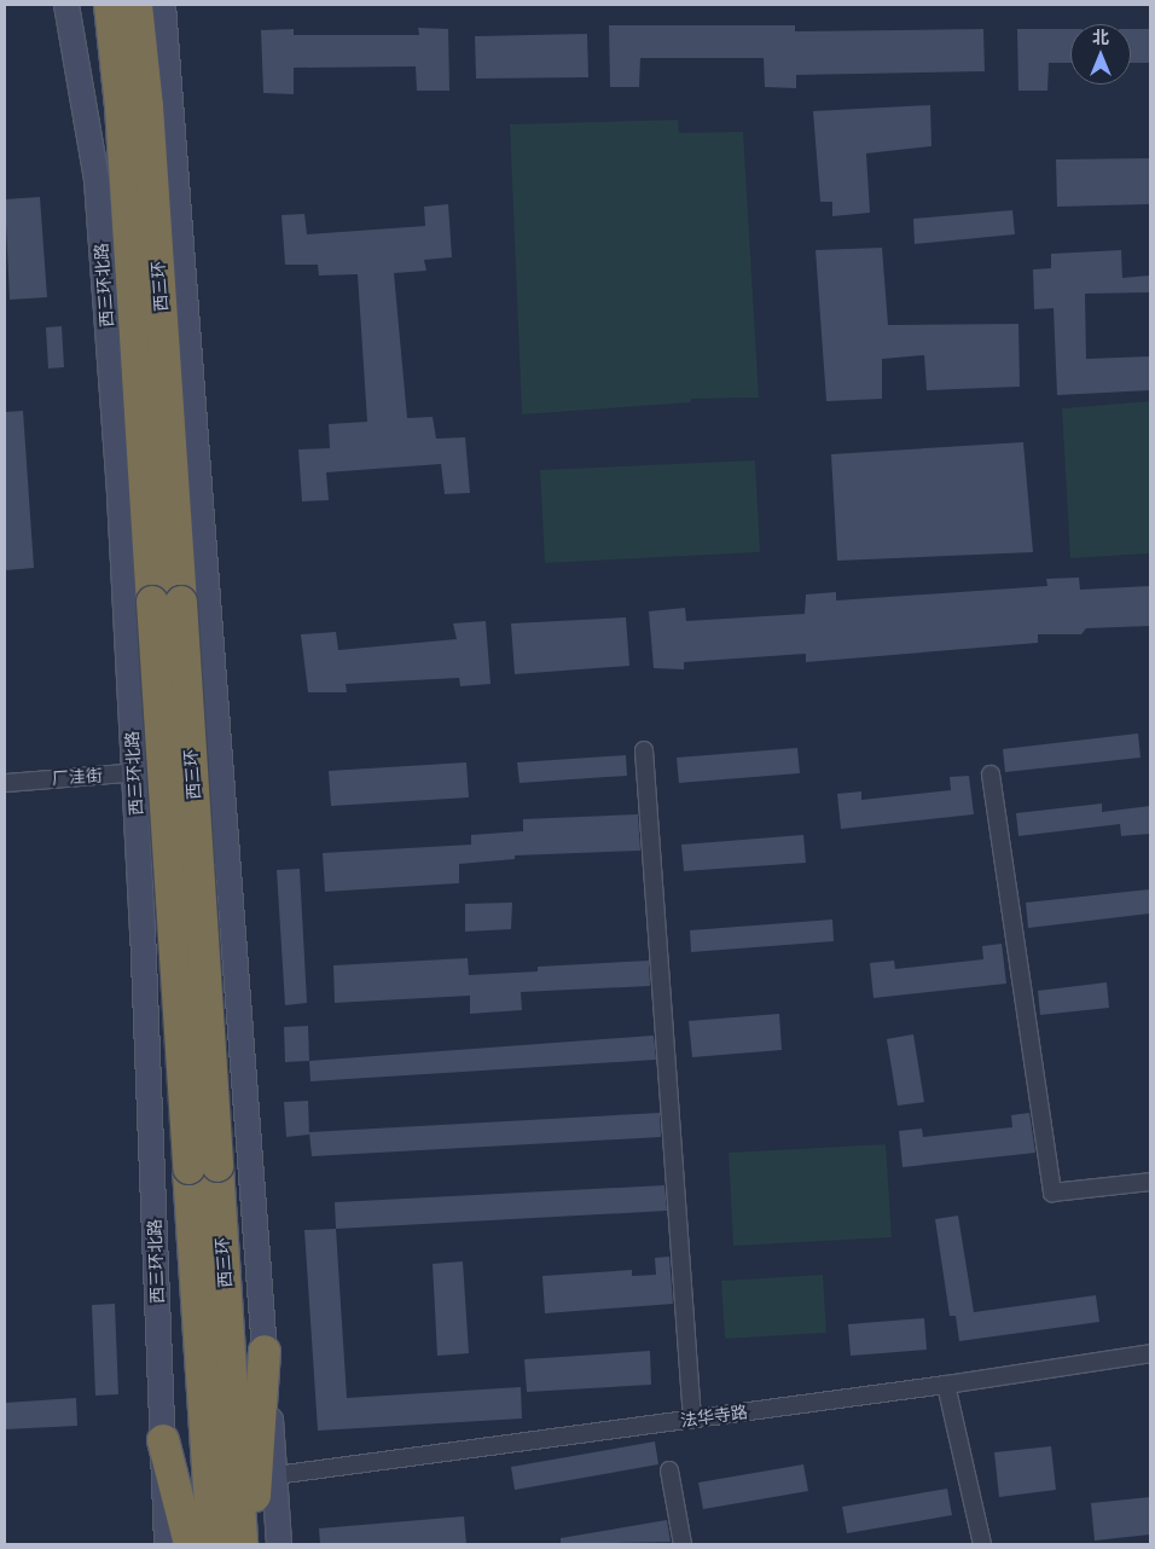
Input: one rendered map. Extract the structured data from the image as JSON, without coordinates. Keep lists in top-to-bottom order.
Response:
{
  "streets": {
    "highway": ["西三环"],
    "street": ["西三环北路", "厂洼街", "法华寺路"]
  },
  "crossings": [
    ["西三环北路", "厂洼街"]
  ],
  "north": "top"
}
